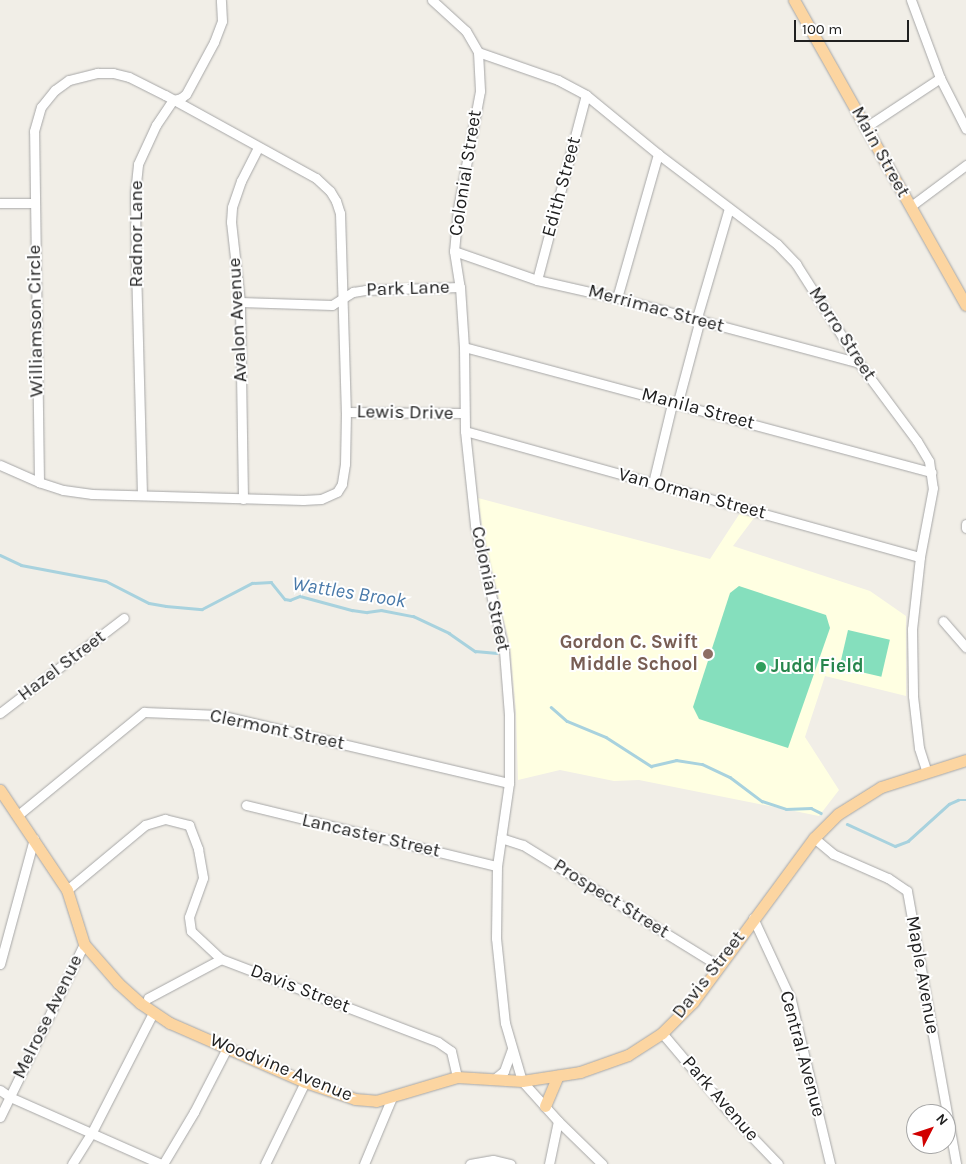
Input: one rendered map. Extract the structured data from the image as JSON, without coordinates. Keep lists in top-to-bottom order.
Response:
{
  "streets": {
    "main road": ["Main Street", "Davis Street", "Woodvine Avenue"],
    "street": [
      "Colonial Street",
      "Edith Street",
      "Radnor Lane",
      "Park Lane",
      "Merrimac Street",
      "Avalon Avenue",
      "Williamson Circle",
      "Morro Street",
      "Manila Street",
      "Lewis Drive",
      "Van Orman Street",
      "Hazel Street",
      "Clermont Street",
      "Lancaster Street",
      "Prospect Street",
      "Maple Avenue",
      "Melrose Avenue",
      "Central Avenue",
      "Park Avenue"
    ]
  },
  "crossings": [
    ["Colonial Street", "Park Lane"],
    ["Colonial Street", "Merrimac Street"],
    ["Colonial Street", "Morro Street"],
    ["Colonial Street", "Manila Street"],
    ["Colonial Street", "Lewis Drive"],
    ["Colonial Street", "Van Orman Street"],
    ["Colonial Street", "Clermont Street"],
    ["Colonial Street", "Lancaster Street"],
    ["Colonial Street", "Prospect Street"],
    ["Colonial Street", "Davis Street"],
    ["Edith Street", "Merrimac Street"],
    ["Edith Street", "Morro Street"],
    ["Radnor Lane", "Williamson Circle"],
    ["Park Lane", "Avalon Avenue"],
    ["Park Lane", "Williamson Circle"],
    ["Merrimac Street", "Morro Street"],
    ["Avalon Avenue", "Williamson Circle"],
    ["Williamson Circle", "Lewis Drive"],
    ["Morro Street", "Manila Street"],
    ["Morro Street", "Van Orman Street"],
    ["Morro Street", "Davis Street"],
    ["Prospect Street", "Davis Street"],
    ["Davis Street", "Maple Avenue"],
    ["Davis Street", "Central Avenue"],
    ["Davis Street", "Woodvine Avenue"],
    ["Davis Street", "Park Avenue"]
  ],
  "water": ["Wattles Brook"],
  "places": ["Gordon C. Swift Middle School", "Judd Field"],
  "scale_bar": "100 m",
  "north": "top right"
}
